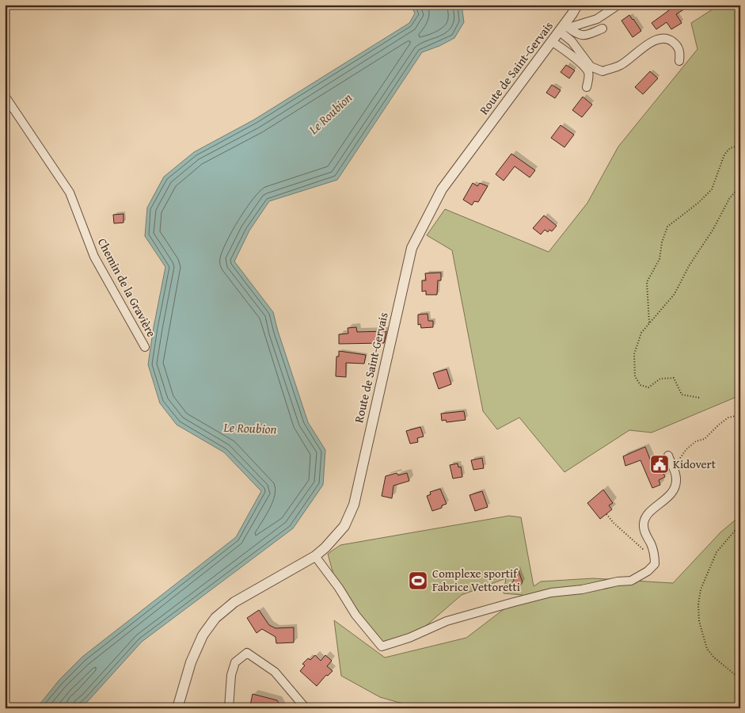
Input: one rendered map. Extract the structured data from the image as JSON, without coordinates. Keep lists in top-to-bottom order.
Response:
{
  "streets": {
    "street": ["Route de Saint-Gervais", "Chemin de la Gravière"]
  },
  "water": ["Le Roubion"],
  "places": {
    "public building": ["Kidovert"],
    "sports": ["Complexe sportif Fabrice Vettoretti"]
  }
}
